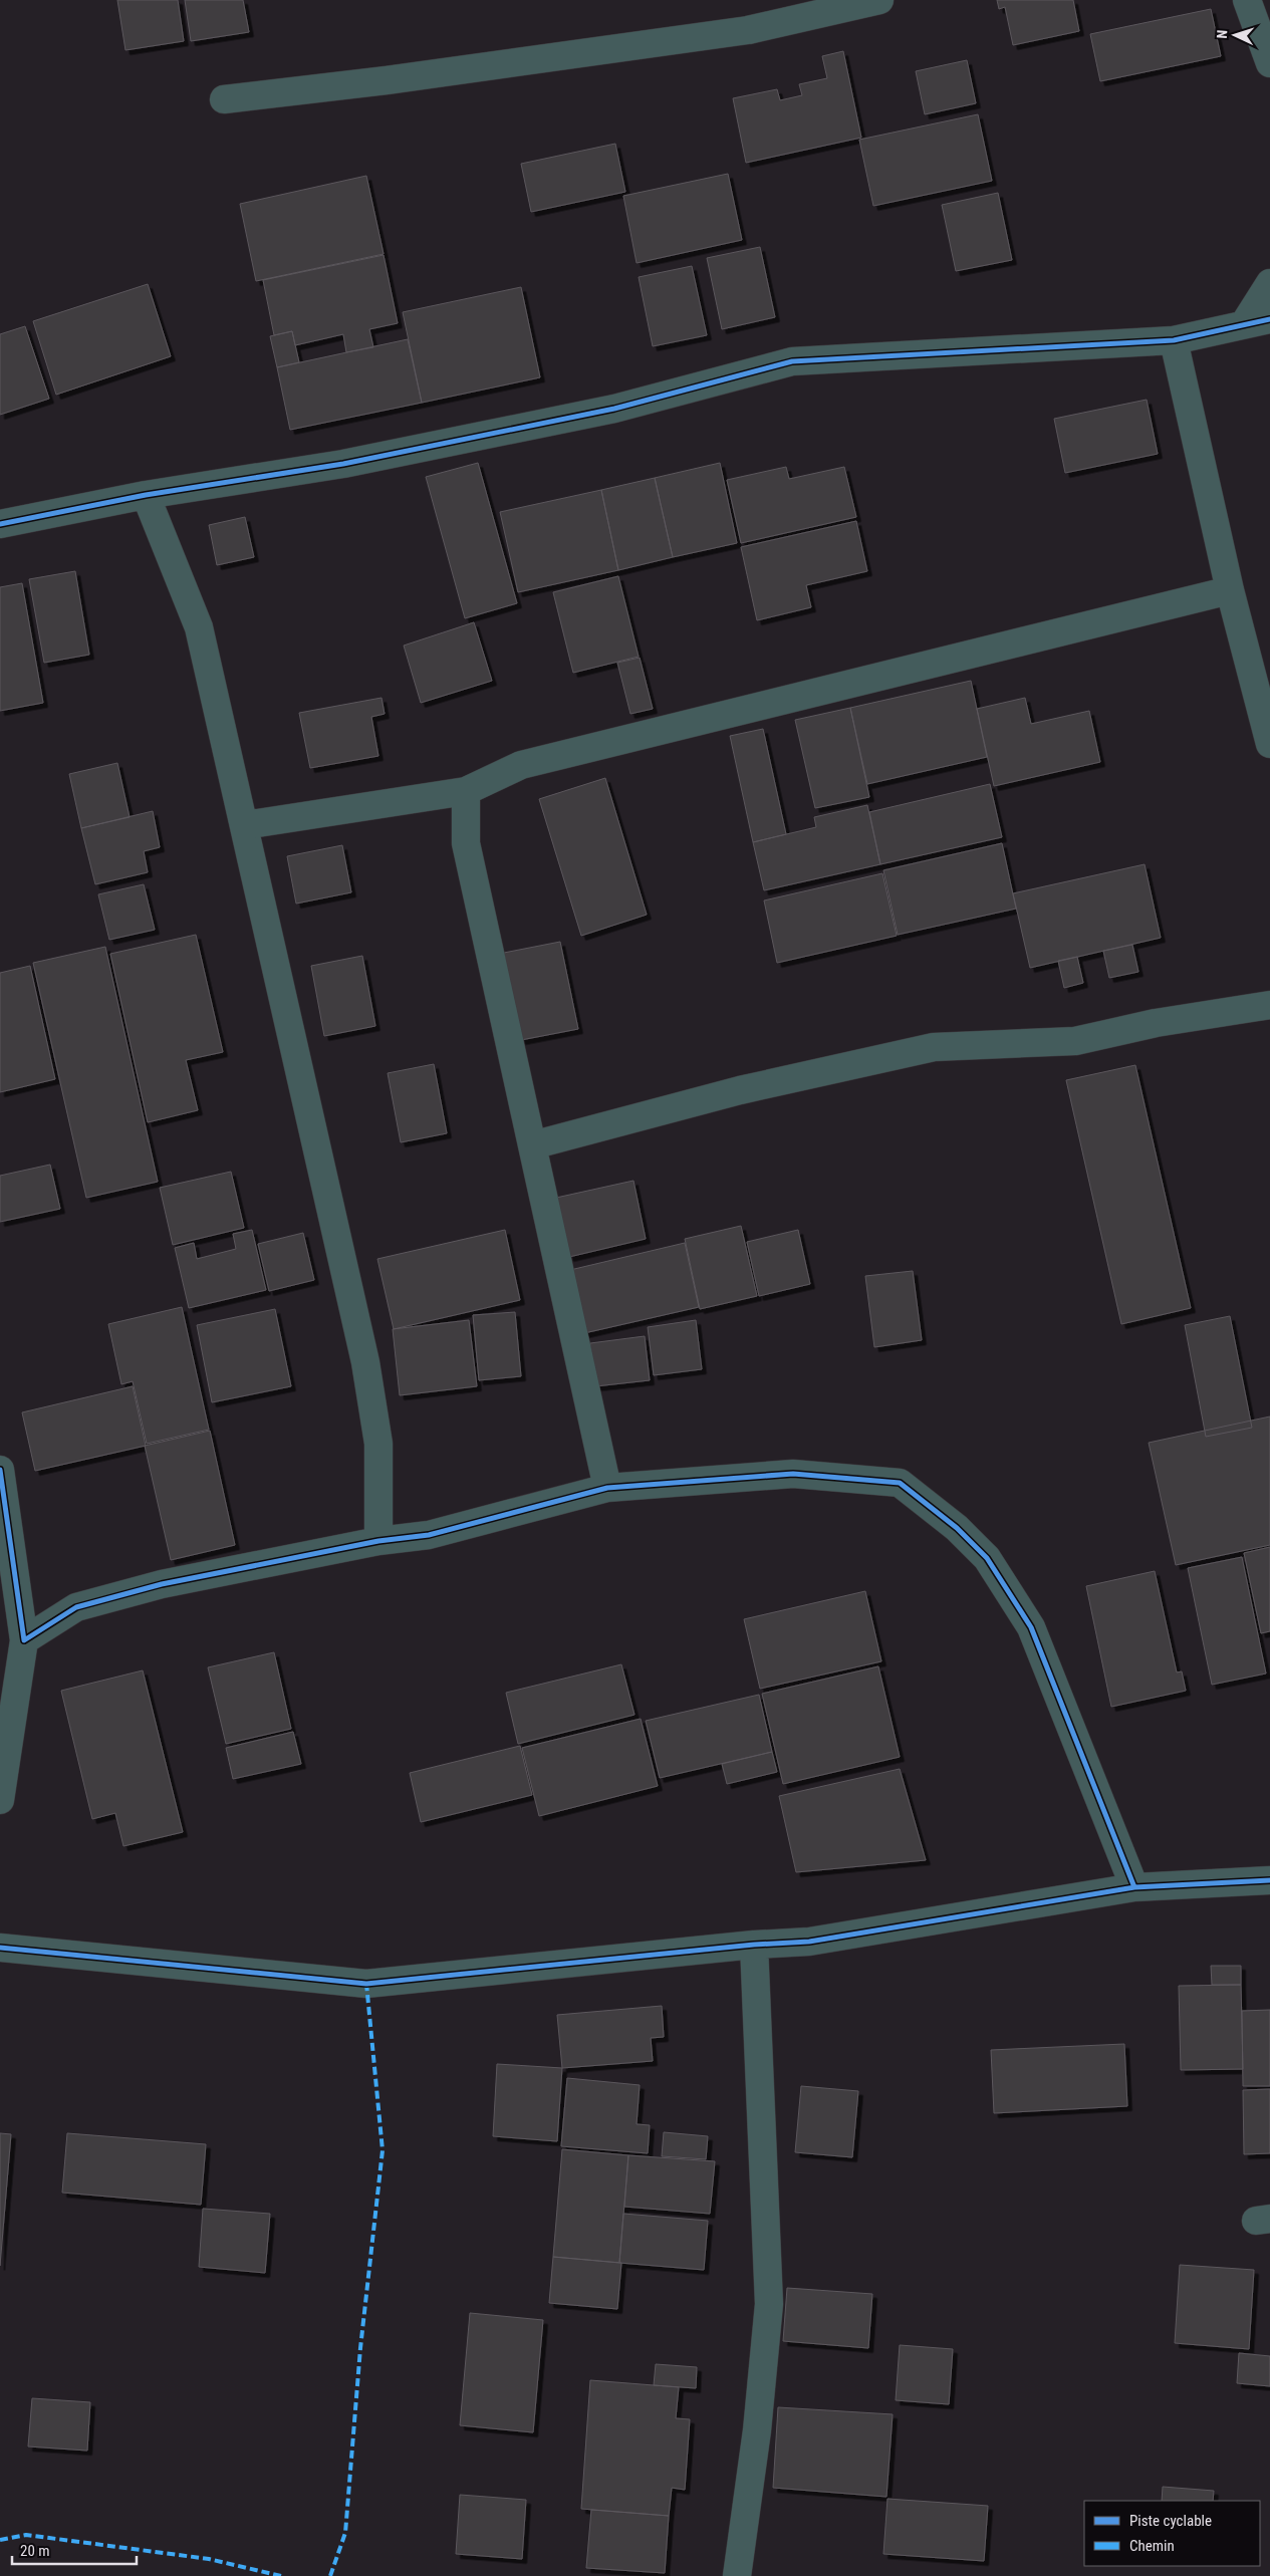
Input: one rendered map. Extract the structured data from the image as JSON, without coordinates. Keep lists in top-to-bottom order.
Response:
{
  "legend": ["Piste cyclable", "Chemin"],
  "scale_bar": "20 m",
  "north": "left"
}
